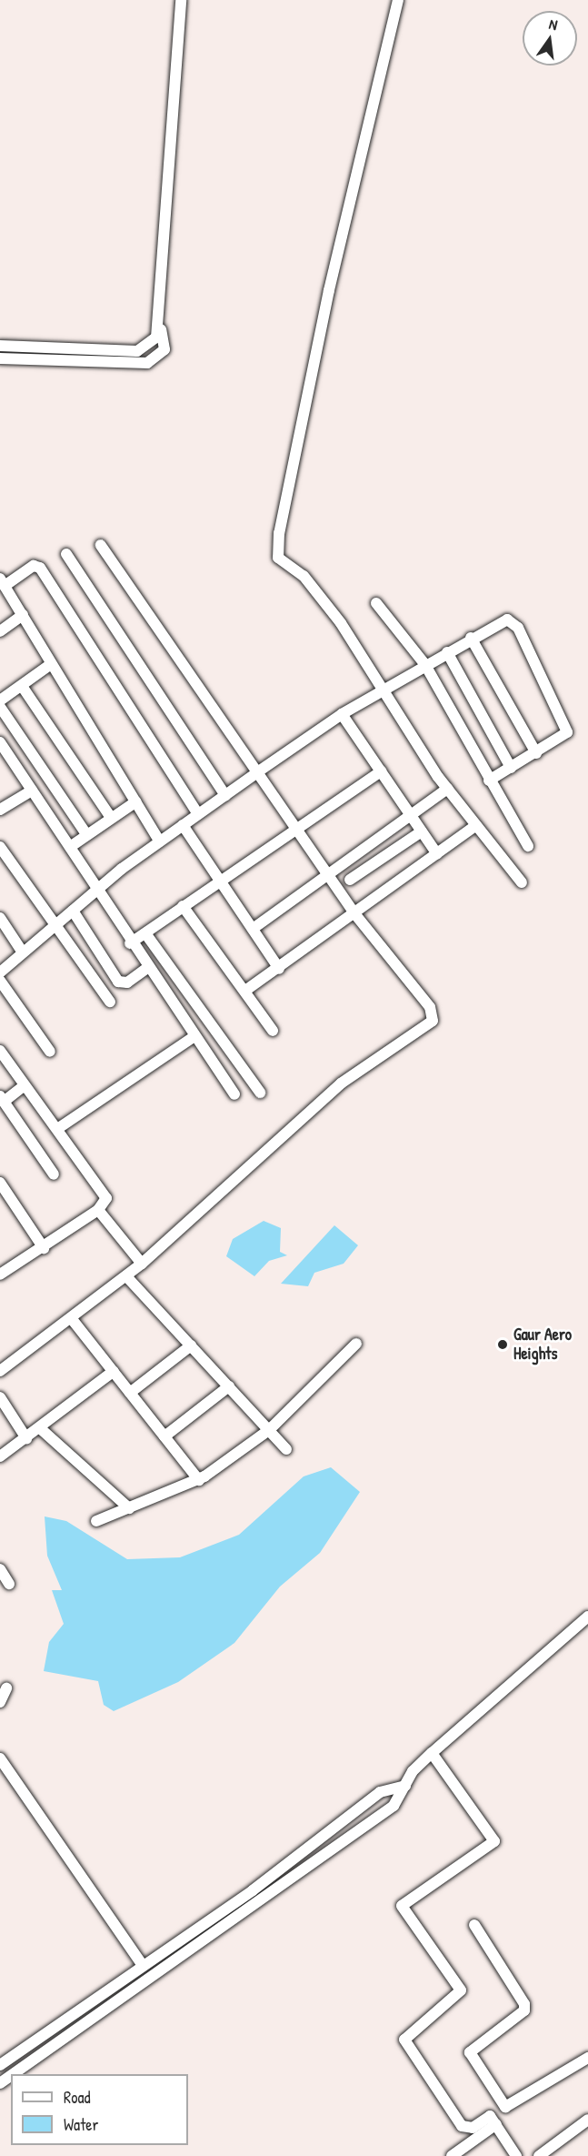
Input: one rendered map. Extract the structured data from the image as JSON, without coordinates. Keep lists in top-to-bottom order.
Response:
{
  "places": ["Gaur Aero Heights"],
  "legend": ["Road", "Water"],
  "north": "top"
}
